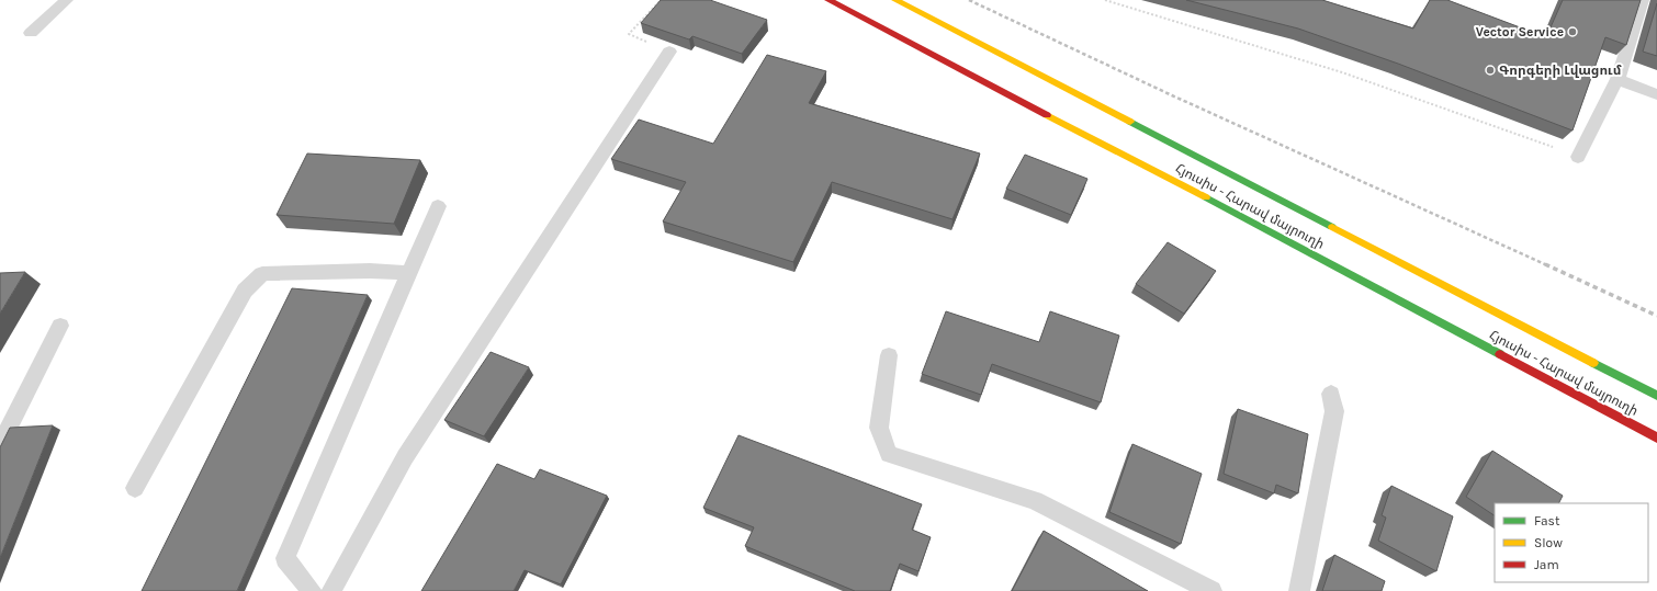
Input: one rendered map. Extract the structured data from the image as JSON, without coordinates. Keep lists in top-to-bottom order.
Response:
{
  "streets": {
    "highway": ["Հյուսիս - Հարավ մայրուղի"]
  },
  "places": ["Vector Service", "Գորգերի Լվացում"],
  "legend": ["Fast", "Slow", "Jam"]
}
